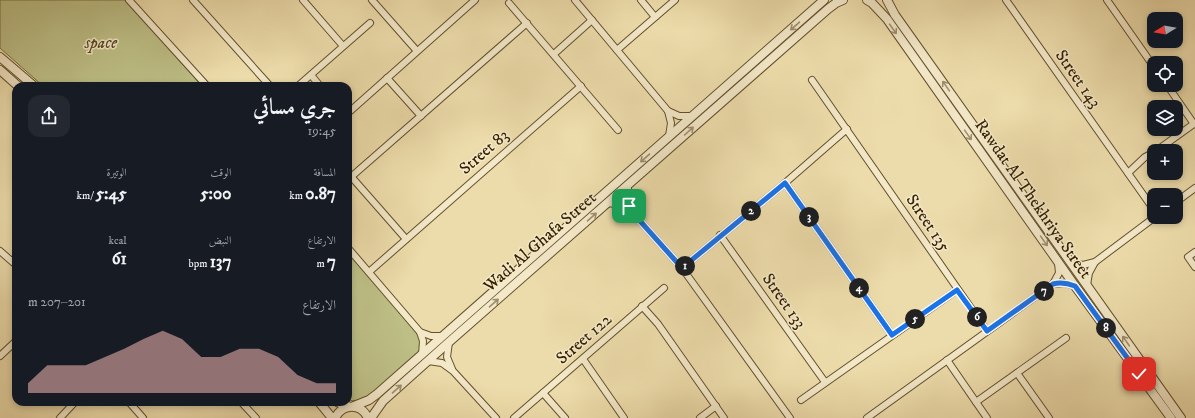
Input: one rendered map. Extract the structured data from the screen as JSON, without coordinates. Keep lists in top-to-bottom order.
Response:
{
  "streets": {
    "street": [
      "Street 143",
      "Street 83",
      "Rawdat Al Thekhriya Street",
      "Street 135",
      "Wadi Al Ghafa Street",
      "Street 133",
      "Street 122"
    ]
  },
  "parks": ["space"],
  "north": "left",
  "page": {
    "map_buttons": ["+", "−"],
    "heading": ["جري مسائي", "19:45"],
    "stats": [
      ["المسافة", "0.87 km"],
      ["الوقت", "5:00"],
      ["الوتيرة", "5:45 /km"],
      ["الارتفاع", "7 m"],
      ["النبض", "137 bpm"],
      ["kcal", "61"]
    ],
    "pins": [
      "2",
      "3",
      "1",
      "4",
      "7",
      "6",
      "5",
      "8"
    ],
    "chart": ["الارتفاع", "201–207 m"]
  }
}
